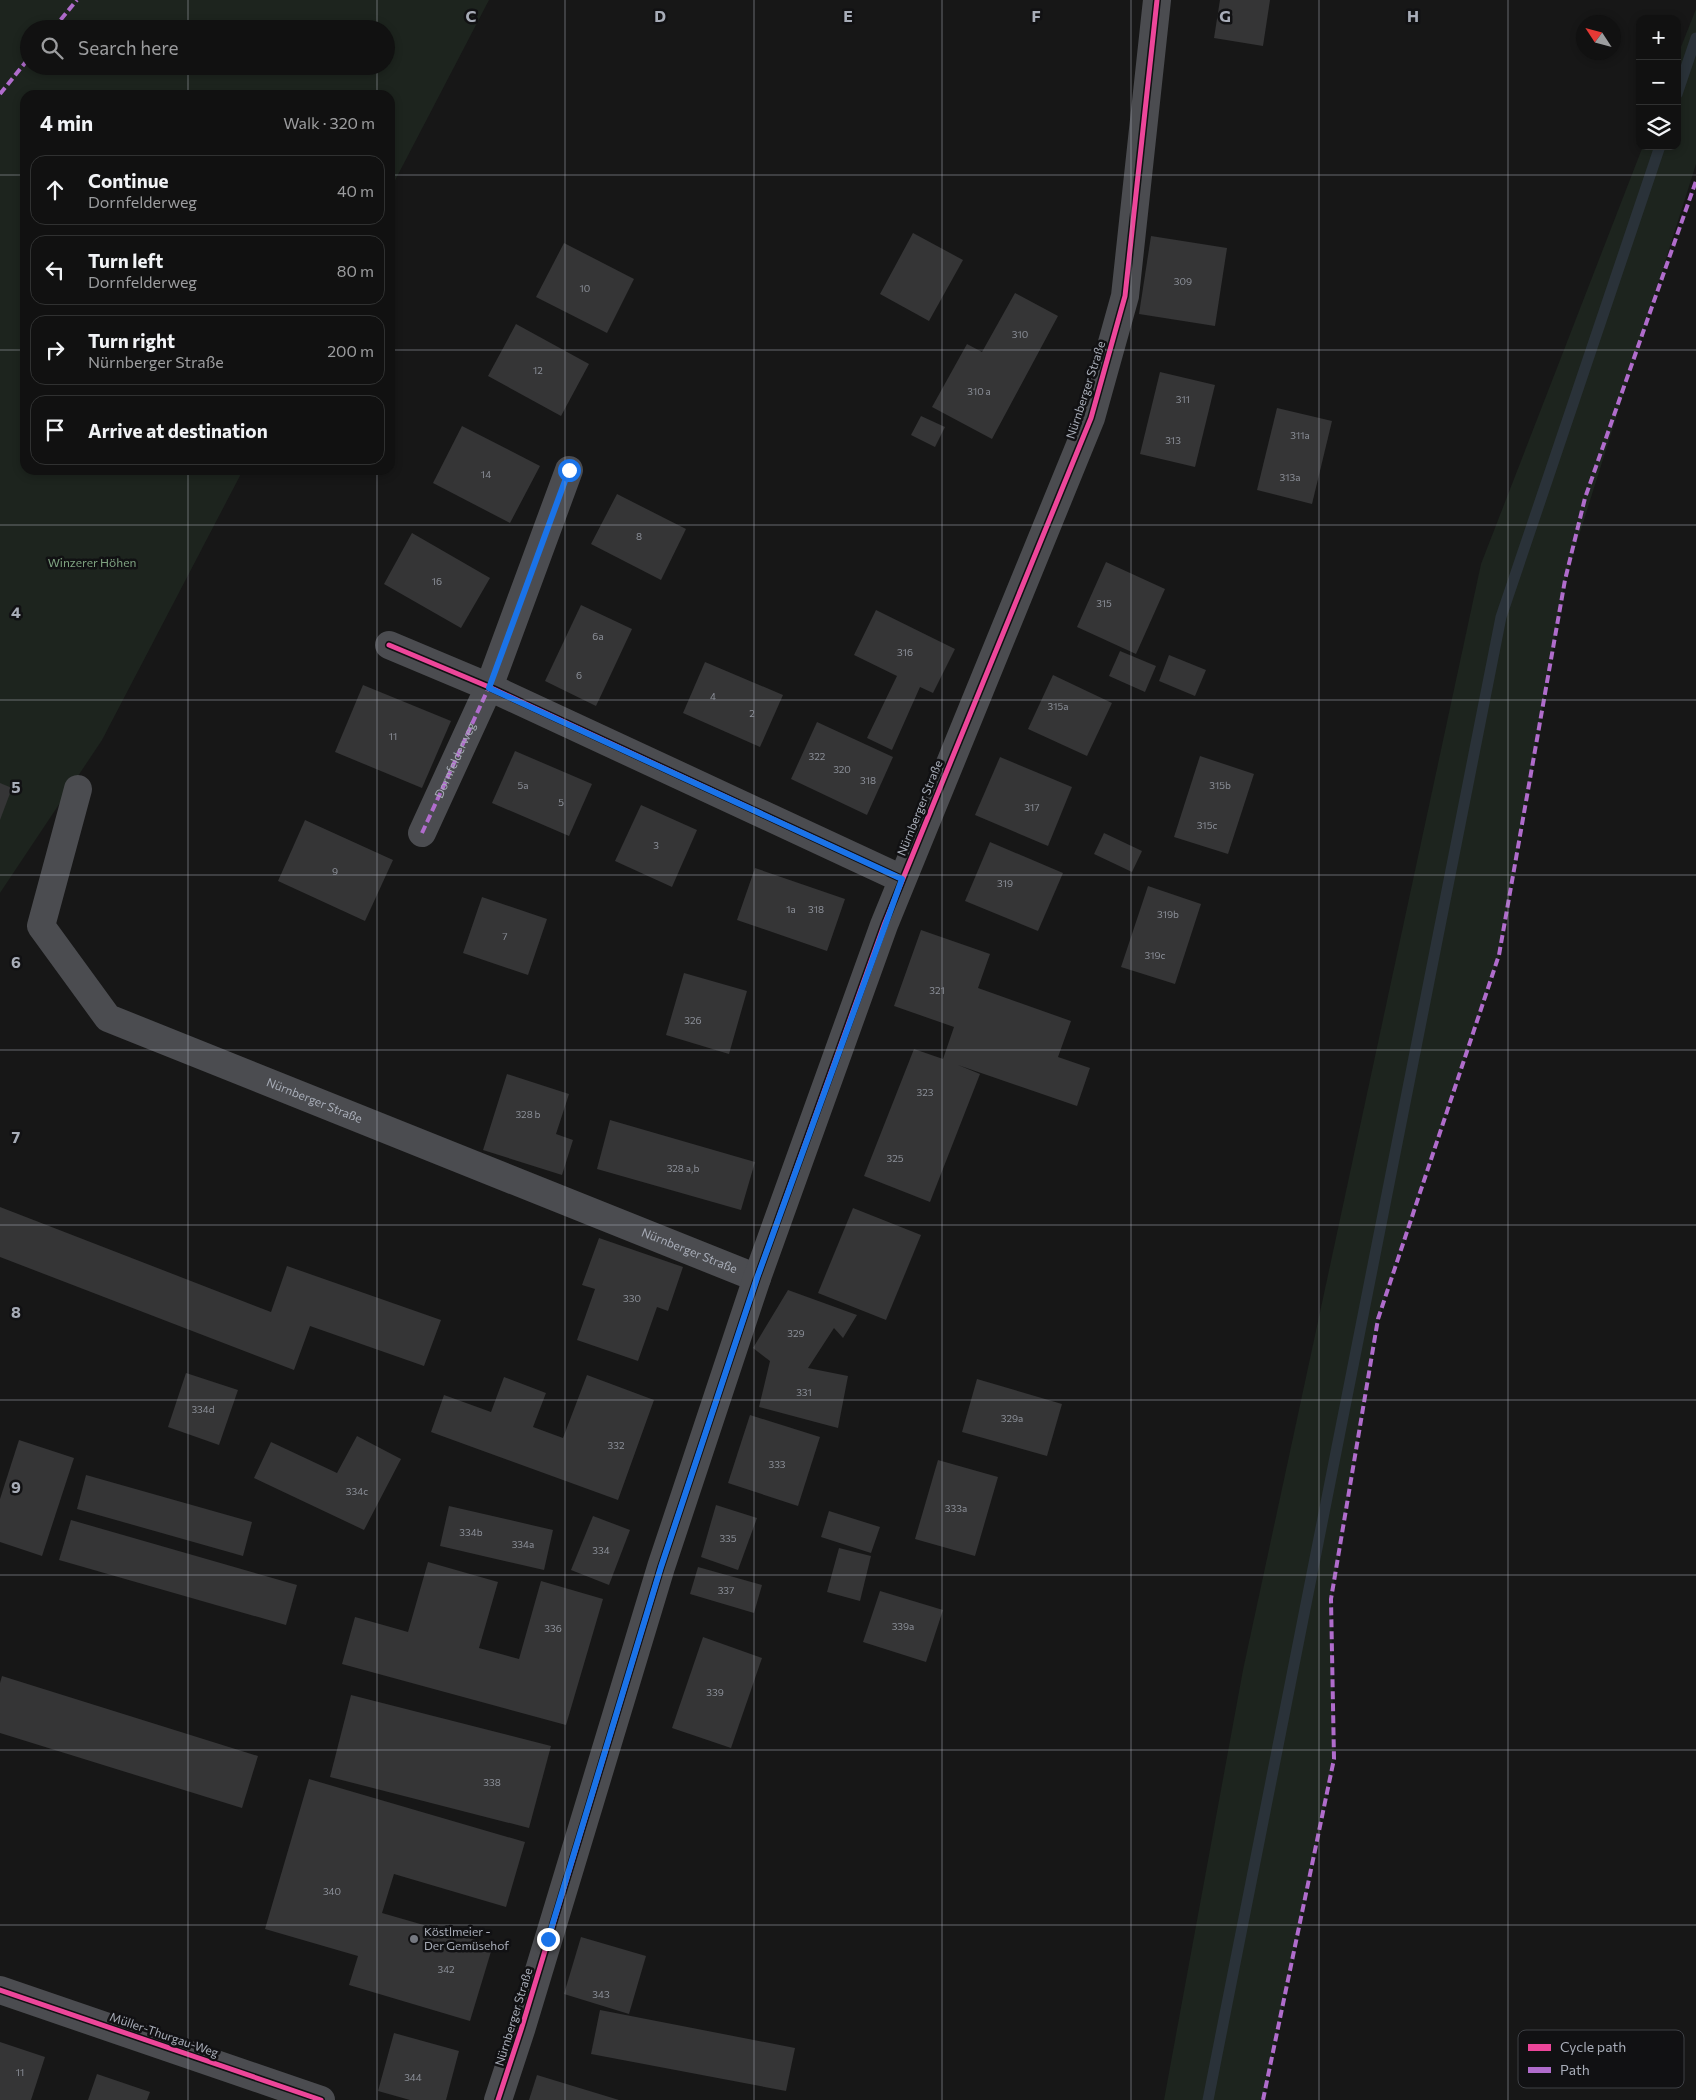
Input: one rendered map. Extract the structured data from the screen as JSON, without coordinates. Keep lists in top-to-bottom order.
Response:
{
  "streets": {
    "street": ["Nürnberger Straße", "Dornfelderweg", "Müller-Thurgau-Weg"]
  },
  "parks": ["Winzerer Höhen"],
  "places": ["Köstlmeier - Der Gemüsehof"],
  "house_numbers": [
    "309",
    "10",
    "310",
    "12",
    "310 a",
    "311",
    "311a",
    "313",
    "14",
    "313a",
    "8",
    "16",
    "315",
    "6a",
    "316",
    "6",
    "4",
    "315a",
    "2",
    "11",
    "322",
    "320",
    "318",
    "5a",
    "315b",
    "5",
    "317",
    "315c",
    "3",
    "9",
    "319",
    "1a",
    "318",
    "319b",
    "7",
    "319c",
    "321",
    "326",
    "323",
    "328 b",
    "325",
    "328 a,b",
    "330",
    "329",
    "331",
    "334d",
    "329a",
    "332",
    "333",
    "334c",
    "333a",
    "334b",
    "335",
    "334a",
    "334",
    "337",
    "339a",
    "336",
    "339",
    "338",
    "340",
    "342",
    "343",
    "11",
    "344"
  ],
  "legend": ["Cycle path", "Path"],
  "north": "top left",
  "page": {
    "map_buttons": ["+", "−"],
    "search": "Search here",
    "heading": ["4 min", "Walk · 320 m"],
    "list": [
      ["Continue", "Dornfelderweg", "40 m"],
      ["Turn left", "Dornfelderweg", "80 m"],
      ["Turn right", "Nürnberger Straße", "200 m"],
      "Arrive at destination"
    ]
  },
  "grid": {
    "columns": [
      "C",
      "D",
      "E",
      "F",
      "G",
      "H"
    ],
    "rows": [
      "4",
      "5",
      "6",
      "7",
      "8",
      "9"
    ]
  }
}
